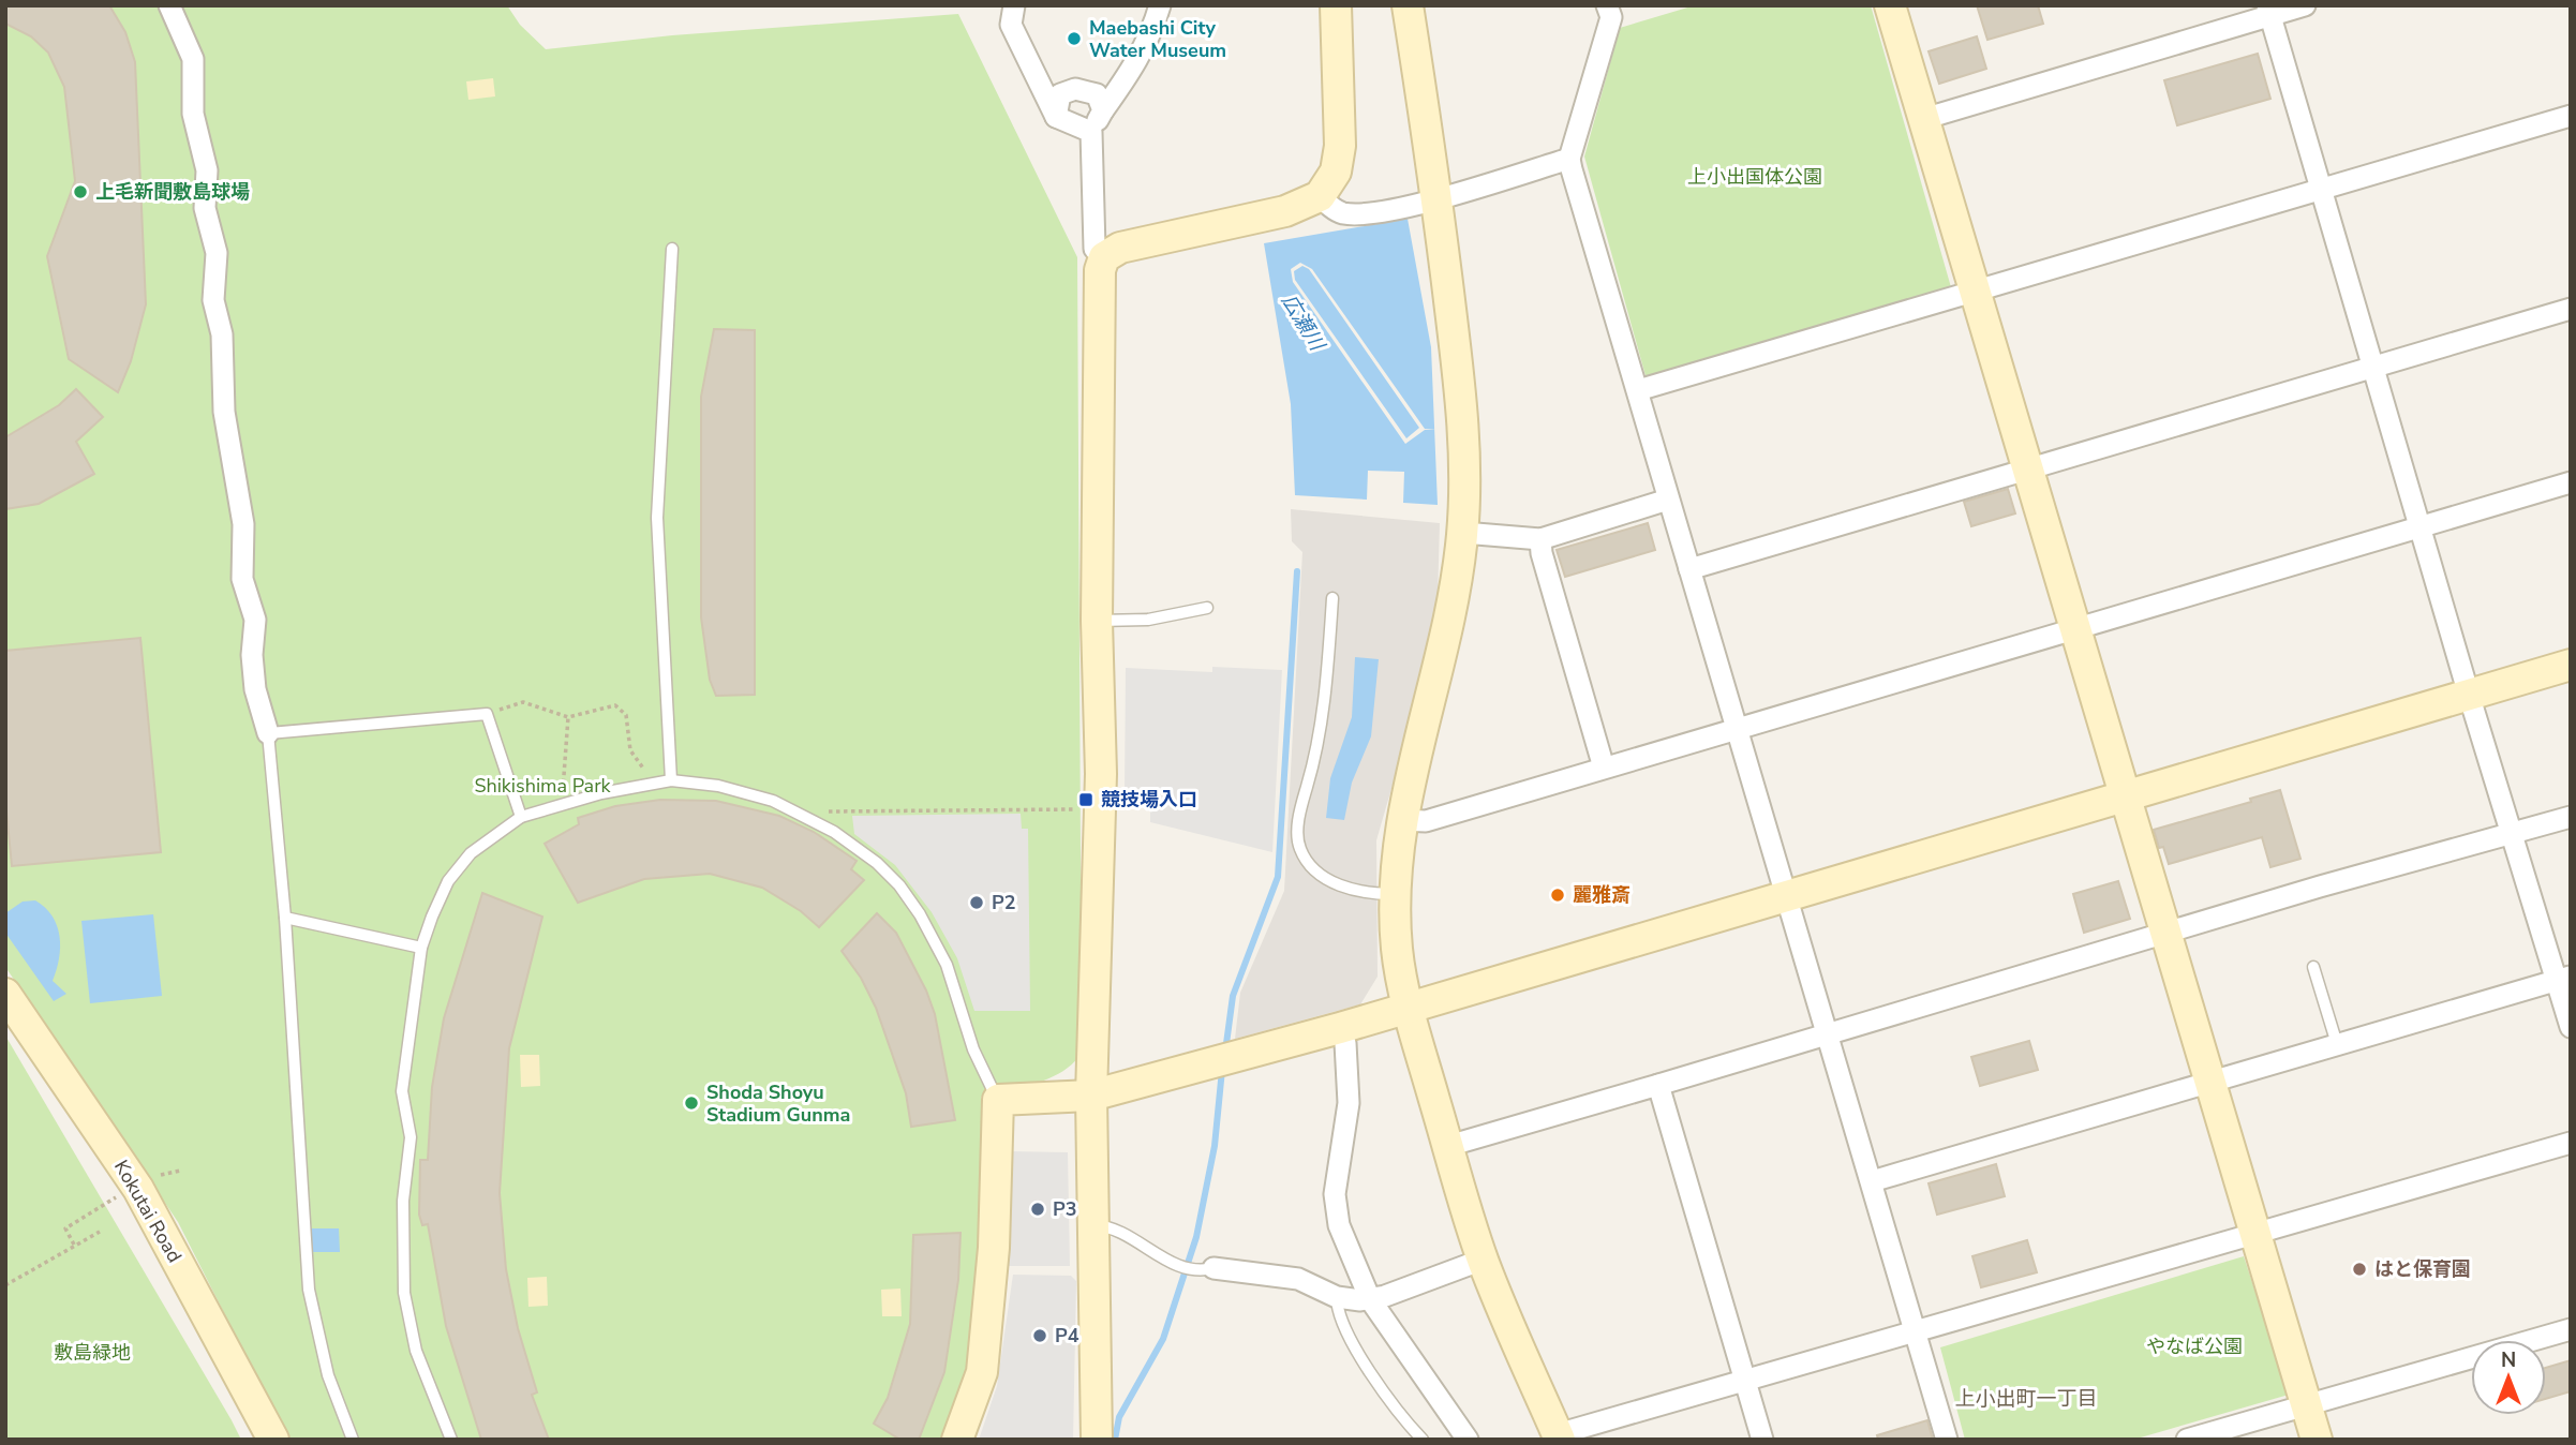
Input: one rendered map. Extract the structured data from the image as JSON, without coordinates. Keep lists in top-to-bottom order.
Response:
{
  "streets": {
    "street": ["Kokutai Road"]
  },
  "districts": ["上小出町一丁目"],
  "water": ["広瀬川"],
  "parks": [
    "上小出国体公園",
    "Shikishima Park",
    "やなば公園",
    "敷島緑地"
  ],
  "places": {
    "other": [
      "Maebashi City Water Museum",
      "上毛新聞敷島球場",
      "麗雅斎",
      "P2",
      "Shoda Shoyu Stadium Gunma",
      "P3",
      "はと保育園",
      "P4"
    ],
    "transit": ["競技場入口"]
  },
  "north": "top"
}
